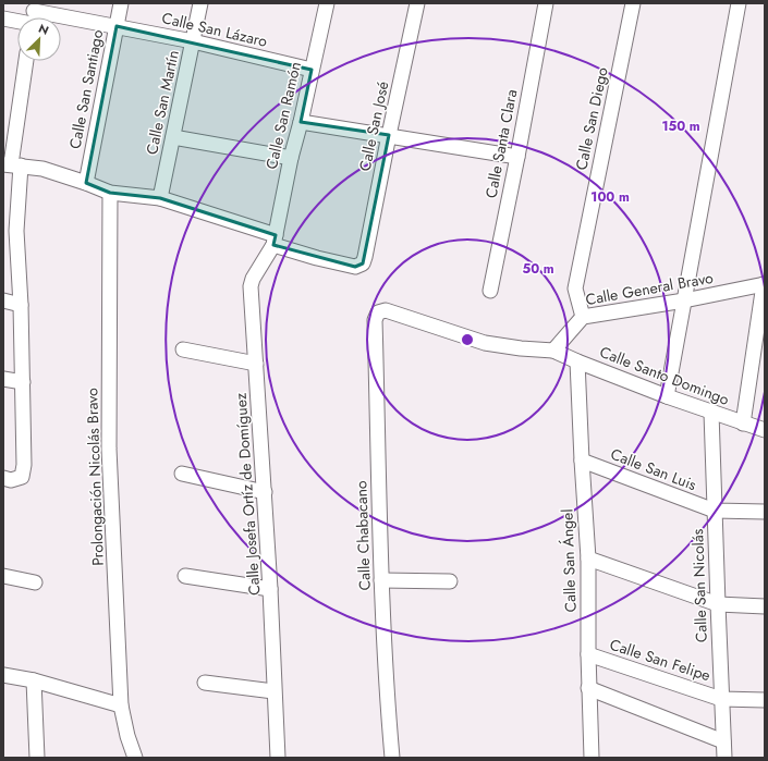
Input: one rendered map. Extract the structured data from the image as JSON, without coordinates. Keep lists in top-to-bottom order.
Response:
{
  "streets": {
    "street": [
      "Calle San Lázaro",
      "Calle San Santiago",
      "Calle San Martín",
      "Calle San Ramón",
      "Calle San Diego",
      "Calle San José",
      "Calle Santa Clara",
      "Calle General Bravo",
      "Calle Santo Domingo",
      "Calle San Luis",
      "Prolongación Nicolás Bravo",
      "Calle Josefa Ortíz de Domíguez",
      "Calle Chabacano",
      "Calle San Ángel",
      "Calle San Nicolás",
      "Calle San Felipe"
    ]
  },
  "crossings": [
    ["Calle San Lázaro", "Calle San Santiago"],
    ["Calle San Lázaro", "Calle San Martín"],
    ["Calle San Lázaro", "Calle San Ramón"],
    ["Calle San Ramón", "Calle San José"],
    ["Calle San Ramón", "Calle Josefa Ortíz de Domíguez"],
    ["Calle San Diego", "Calle General Bravo"],
    ["Calle San José", "Calle Josefa Ortíz de Domíguez"],
    ["Calle General Bravo", "Calle Santo Domingo"],
    ["Calle General Bravo", "Calle Chabacano"],
    ["Calle Santo Domingo", "Calle Chabacano"],
    ["Calle Santo Domingo", "Calle San Ángel"],
    ["Calle Santo Domingo", "Calle San Nicolás"],
    ["Calle San Luis", "Calle San Ángel"],
    ["Calle San Luis", "Calle San Nicolás"],
    ["Calle San Ángel", "Calle San Felipe"],
    ["Calle San Nicolás", "Calle San Felipe"]
  ],
  "north": "top right",
  "rings": ["150 m", "100 m", "50 m"]
}
